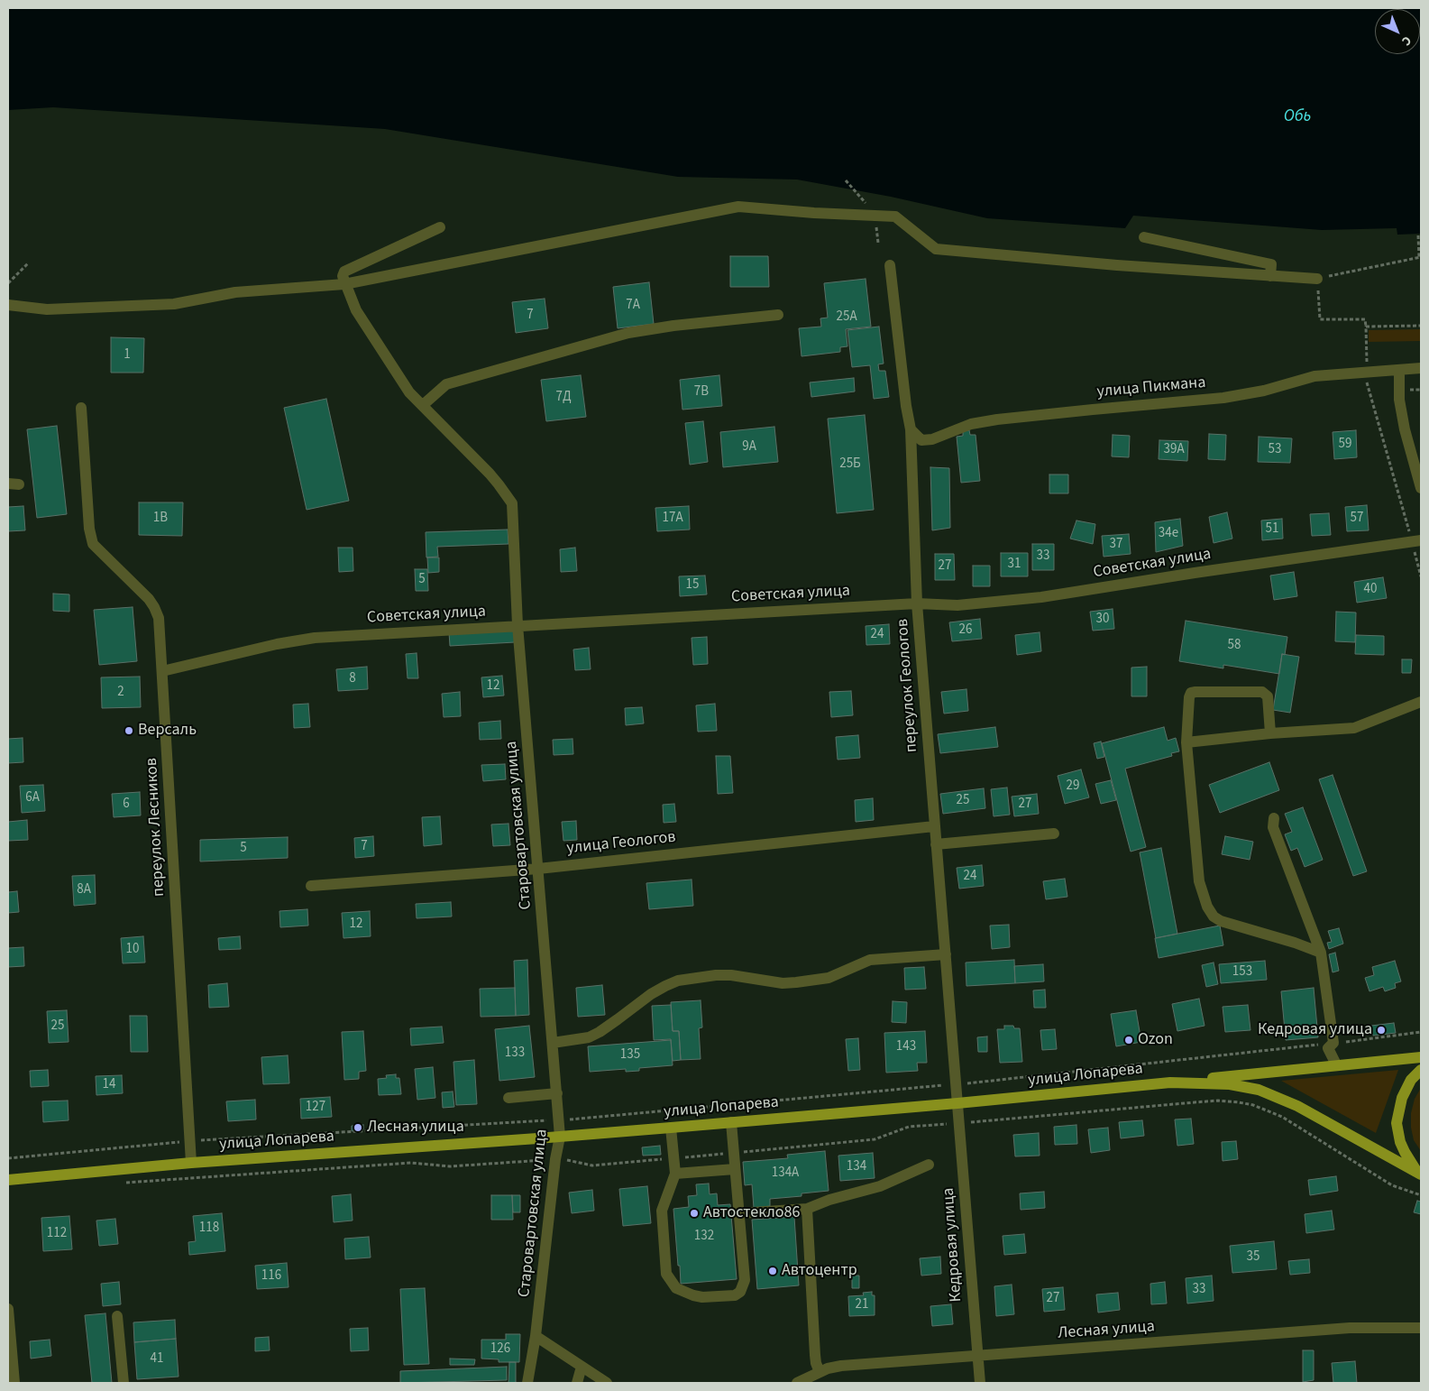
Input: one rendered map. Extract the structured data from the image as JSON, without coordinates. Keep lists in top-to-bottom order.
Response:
{
  "streets": {
    "main road": ["улица Лопарева"],
    "street": [
      "улица Пикмана",
      "Советская улица",
      "переулок Геологов",
      "Старовартовская улица",
      "переулок Лесников",
      "улица Геологов",
      "Кедровая улица",
      "Лесная улица"
    ]
  },
  "crossings": [
    ["улица Пикмана", "переулок Геологов"],
    ["Советская улица", "переулок Геологов"],
    ["Советская улица", "Старовартовская улица"],
    ["Советская улица", "переулок Лесников"],
    ["переулок Геологов", "улица Геологов"],
    ["переулок Геологов", "улица Лопарева"],
    ["переулок Геологов", "Кедровая улица"],
    ["Старовартовская улица", "улица Геологов"],
    ["Старовартовская улица", "улица Лопарева"],
    ["переулок Лесников", "улица Лопарева"],
    ["улица Лопарева", "Кедровая улица"],
    ["Кедровая улица", "Лесная улица"]
  ],
  "water": ["Обь"],
  "places": [
    "Версаль",
    "Кедровая улица",
    "Ozon",
    "Лесная улица",
    "Автостекло86",
    "Автоцентр"
  ],
  "house_numbers": [
    "7А",
    "7",
    "25А",
    "1",
    "7В",
    "7Д",
    "59",
    "9А",
    "39А",
    "53",
    "25Б",
    "1В",
    "17А",
    "57",
    "51",
    "34е",
    "37",
    "33",
    "31",
    "27",
    "5",
    "15",
    "40",
    "30",
    "26",
    "24",
    "58",
    "8",
    "12",
    "2",
    "29",
    "6А",
    "25",
    "6",
    "27",
    "7",
    "5",
    "24",
    "8А",
    "12",
    "10",
    "153",
    "25",
    "143",
    "133",
    "135",
    "14",
    "127",
    "134",
    "134А",
    "118",
    "112",
    "132",
    "35",
    "116",
    "33",
    "27",
    "21",
    "126",
    "41"
  ],
  "north": "bottom right"
}
